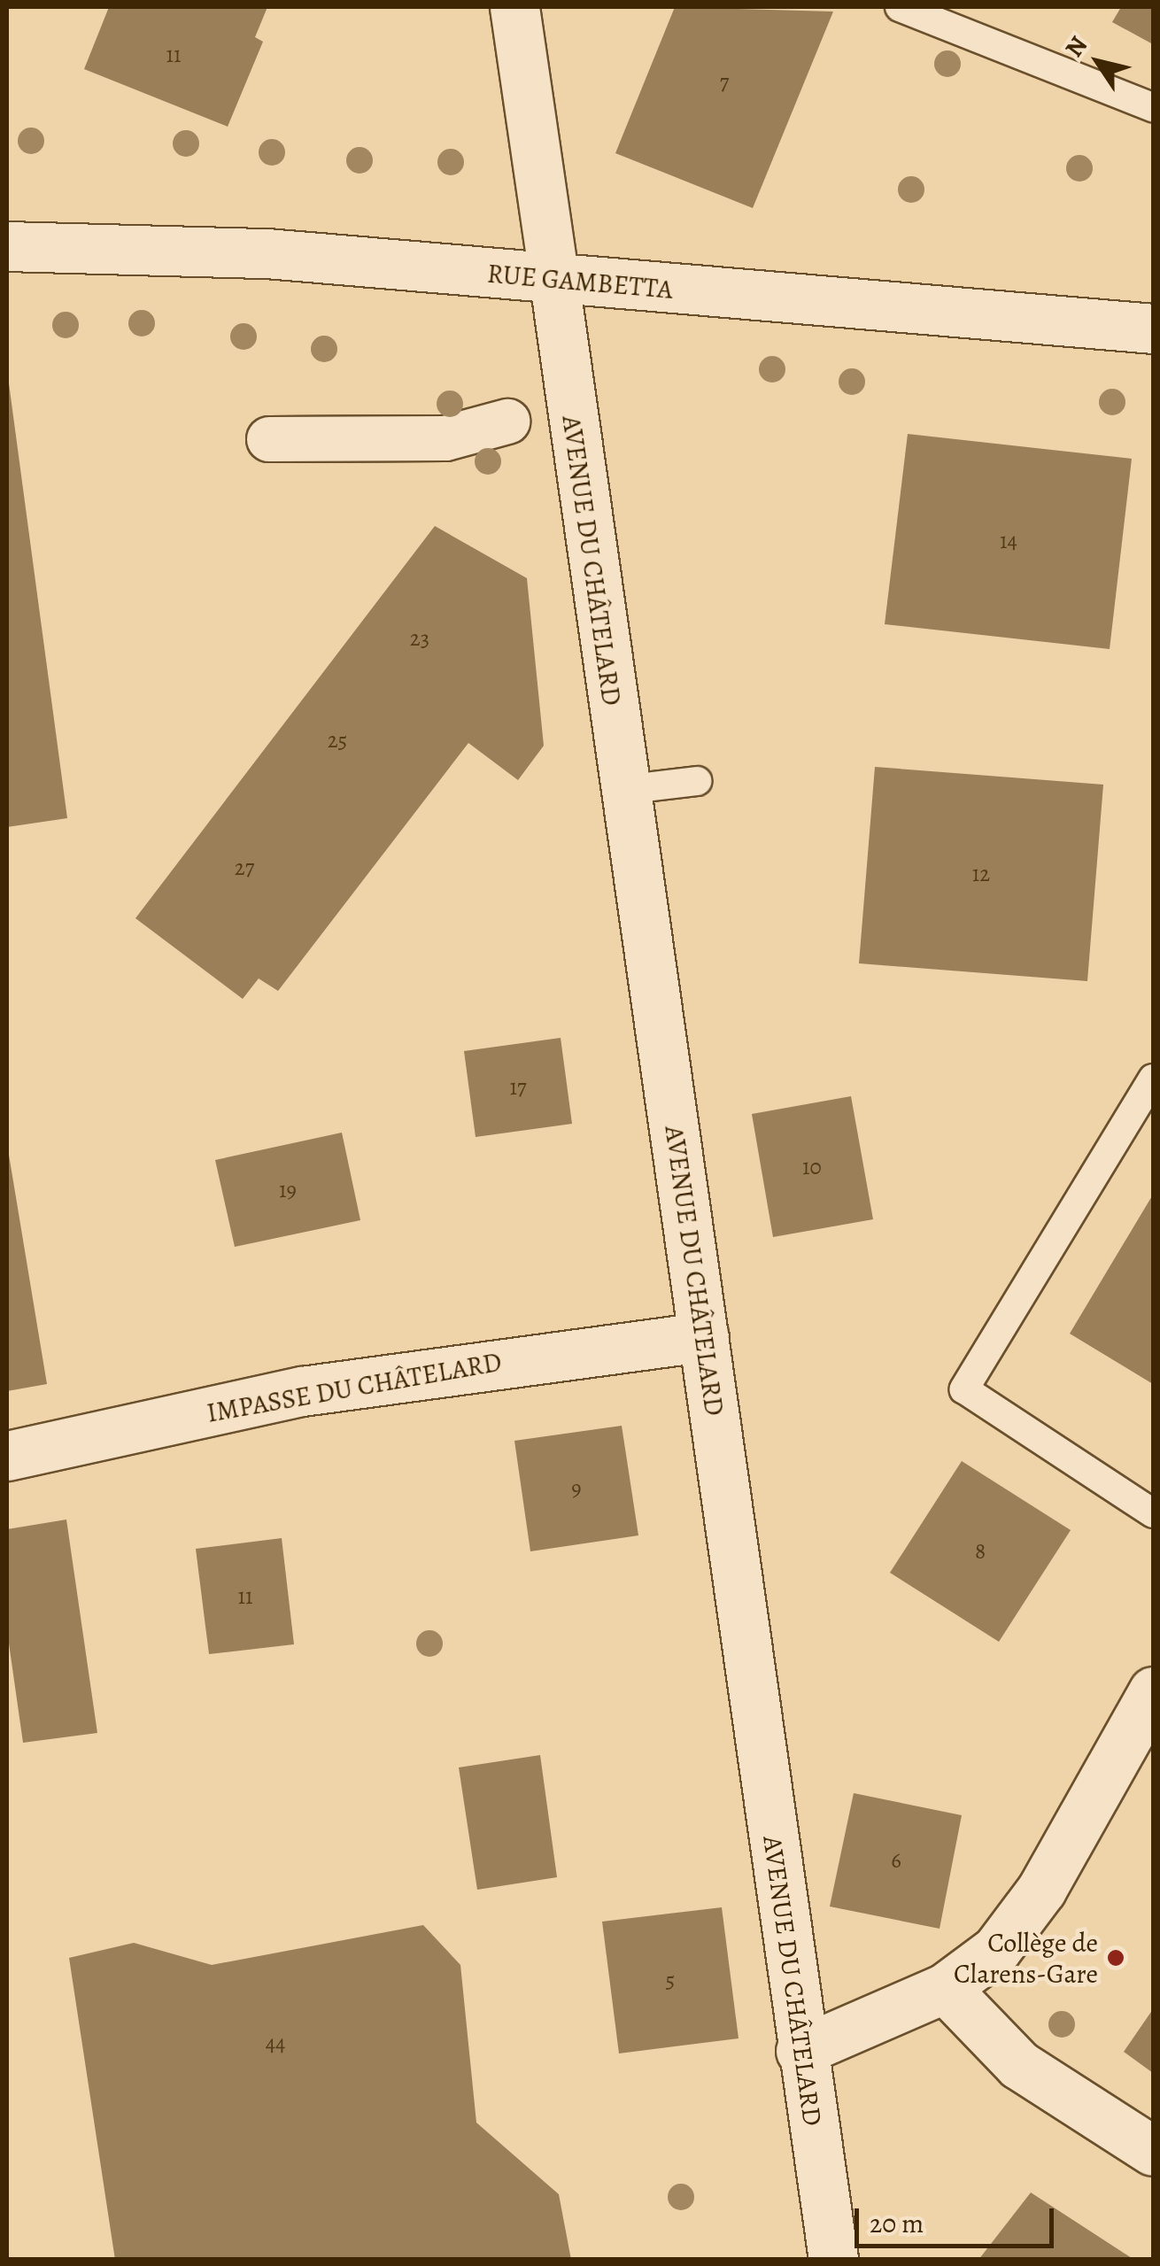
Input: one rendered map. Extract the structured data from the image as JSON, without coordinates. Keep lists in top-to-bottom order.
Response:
{
  "streets": {
    "street": ["RUE GAMBETTA", "AVENUE DU CHÂTELARD", "IMPASSE DU CHÂTELARD"]
  },
  "crossings": [
    ["RUE GAMBETTA", "AVENUE DU CHÂTELARD"],
    ["AVENUE DU CHÂTELARD", "IMPASSE DU CHÂTELARD"]
  ],
  "places": ["Collège de Clarens-Gare"],
  "house_numbers": [
    "11",
    "7",
    "14",
    "23",
    "25",
    "27",
    "12",
    "17",
    "10",
    "19",
    "9",
    "8",
    "11",
    "6",
    "5",
    "44"
  ],
  "scale_bar": "20 m",
  "north": "top left"
}
